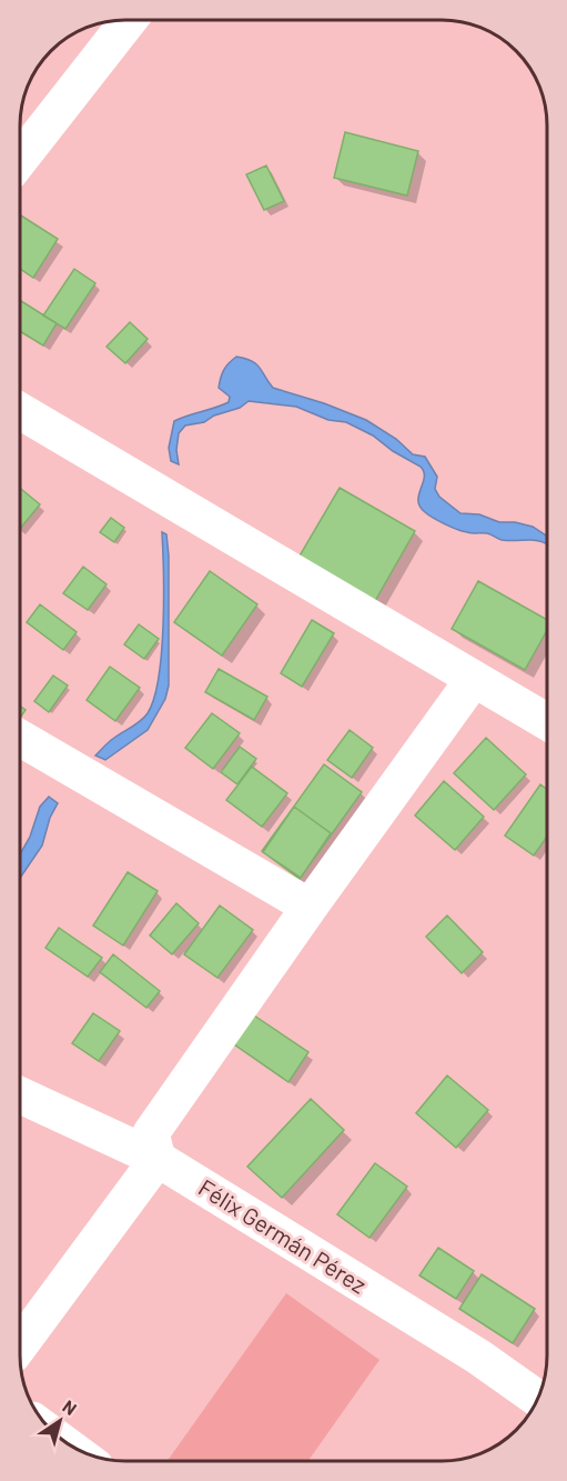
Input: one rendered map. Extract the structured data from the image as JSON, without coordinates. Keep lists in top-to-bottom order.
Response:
{
  "streets": {
    "street": ["Félix Germán Pérez"]
  },
  "north": "top right"
}
